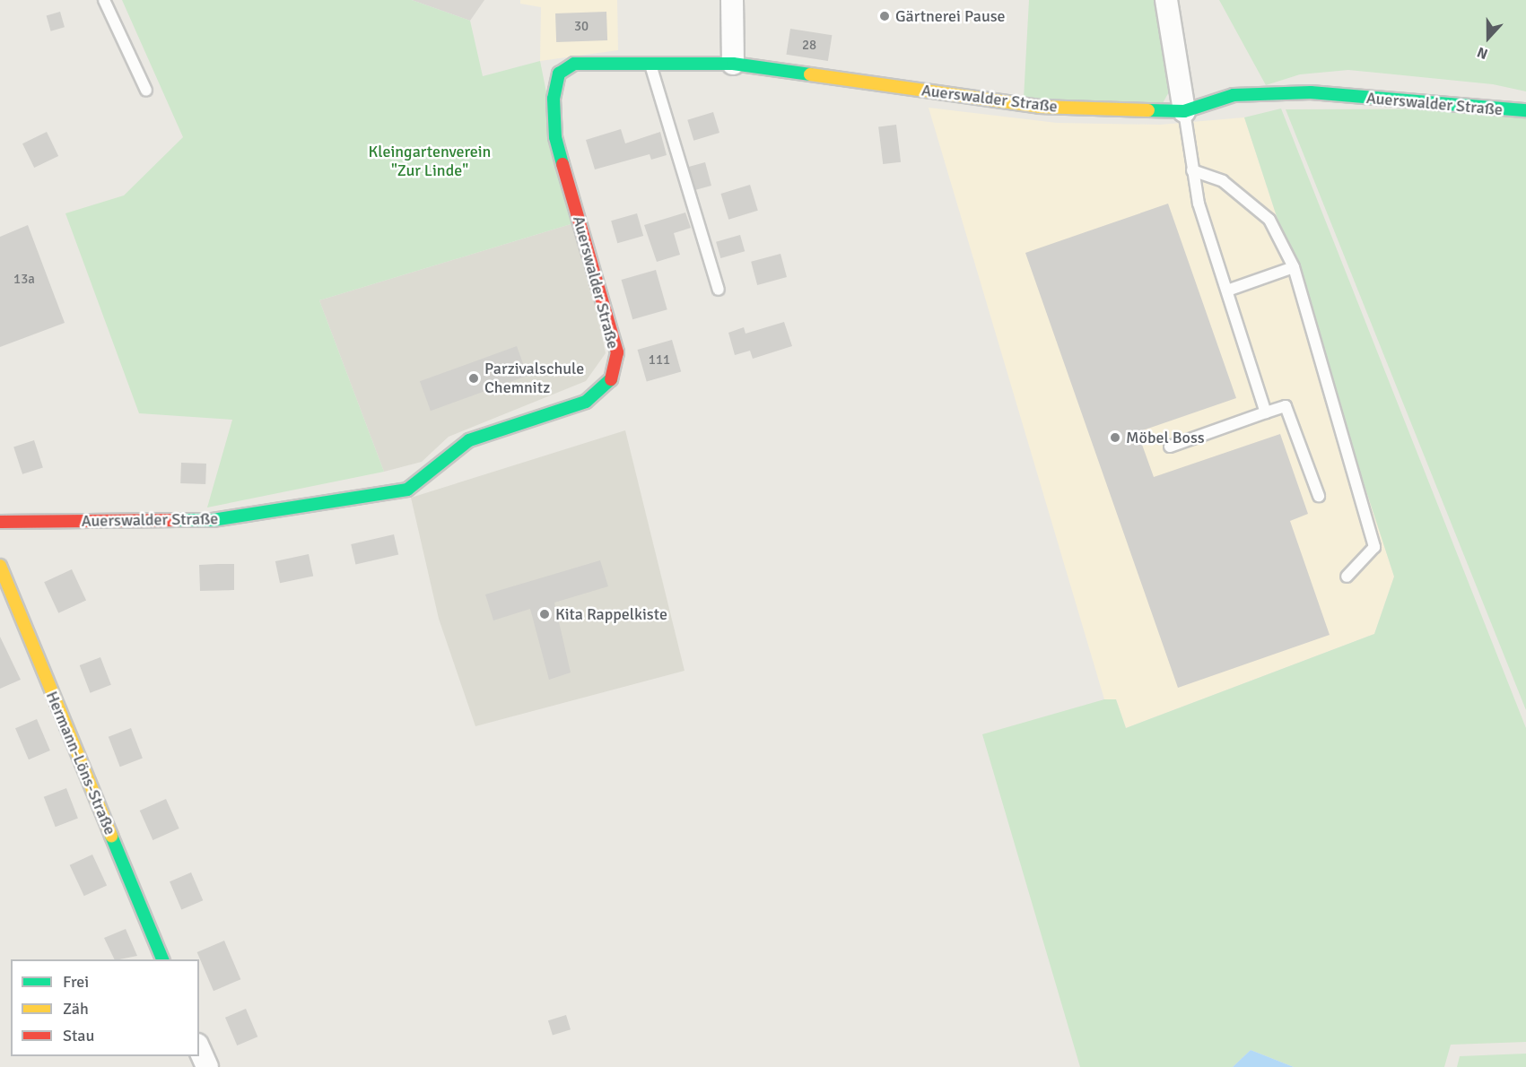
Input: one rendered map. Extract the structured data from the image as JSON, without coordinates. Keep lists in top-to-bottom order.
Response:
{
  "streets": {
    "street": ["Auerswalder Straße", "Hermann-Löns-Straße"]
  },
  "parks": ["Kleingartenverein \"Zur Linde\""],
  "places": [
    "Gärtnerei Pause",
    "Parzivalschule Chemnitz",
    "Möbel Boss",
    "Kita Rappelkiste"
  ],
  "house_numbers": [
    "30",
    "28",
    "13a",
    "111"
  ],
  "legend": ["Frei", "Zäh", "Stau"],
  "north": "bottom"
}
